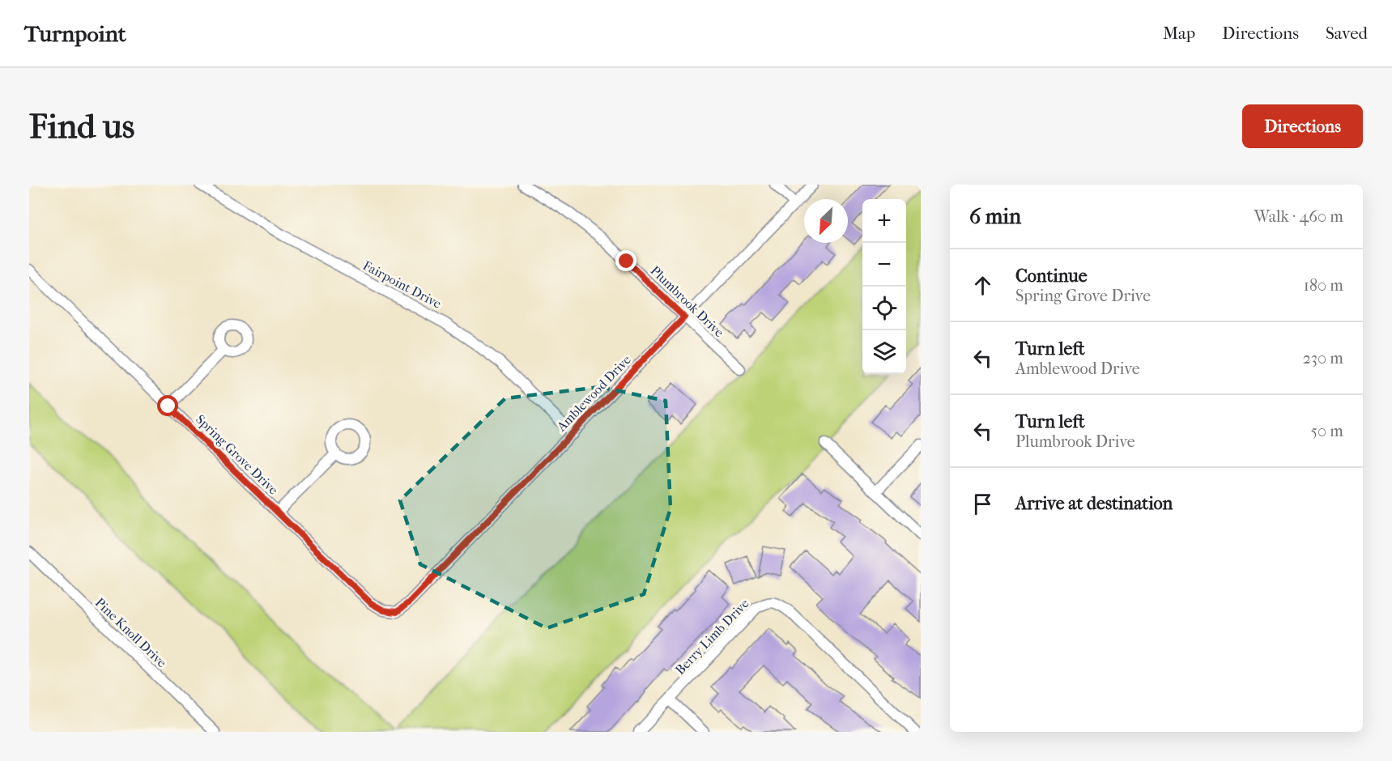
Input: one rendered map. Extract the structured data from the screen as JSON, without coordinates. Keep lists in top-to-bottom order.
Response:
{
  "streets": {
    "street": [
      "Fairpoint Drive",
      "Plumbrook Drive",
      "Amblewood Drive",
      "Spring Grove Drive",
      "Pine Knoll Drive",
      "Berry Limb Drive"
    ]
  },
  "crossings": [
    ["Fairpoint Drive", "Amblewood Drive"],
    ["Plumbrook Drive", "Amblewood Drive"],
    ["Amblewood Drive", "Spring Grove Drive"]
  ],
  "north": "bottom left",
  "page": {
    "header": "Turnpoint",
    "nav": ["Map", "Directions", "Saved"],
    "buttons": "Directions",
    "title": "Find us",
    "heading": ["6 min", "Walk · 460 m"],
    "map_buttons": ["+", "−"],
    "list": [
      ["Continue", "Spring Grove Drive", "180 m"],
      ["Turn left", "Amblewood Drive", "230 m"],
      ["Turn left", "Plumbrook Drive", "50 m"],
      "Arrive at destination"
    ]
  }
}
